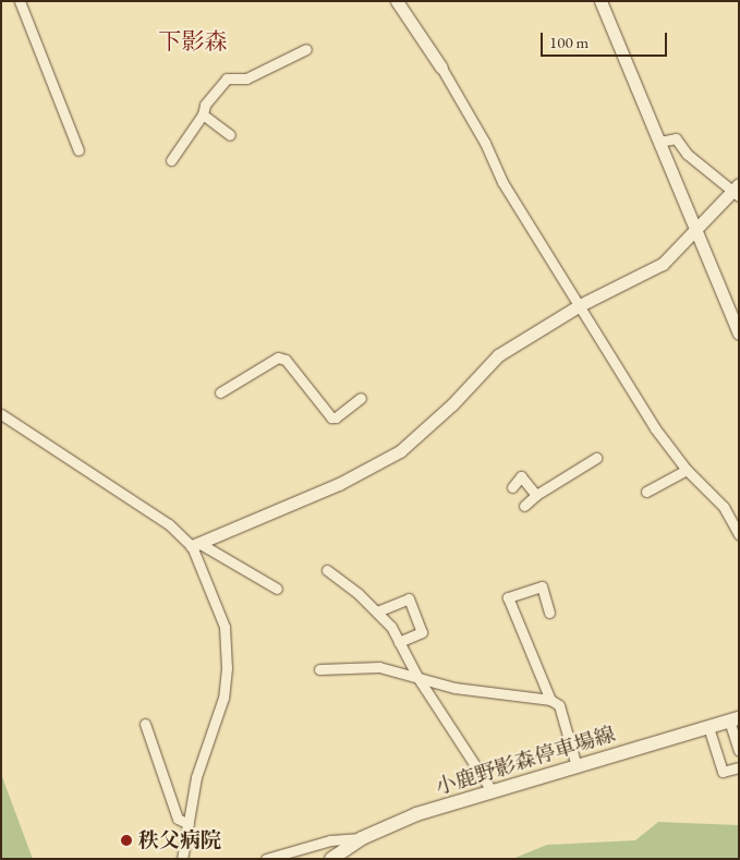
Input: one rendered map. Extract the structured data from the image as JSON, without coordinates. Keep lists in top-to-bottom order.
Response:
{
  "streets": {
    "main road": ["小鹿野影森停車場線"]
  },
  "districts": ["下影森"],
  "places": ["秩父病院"],
  "scale_bar": "100 m"
}
